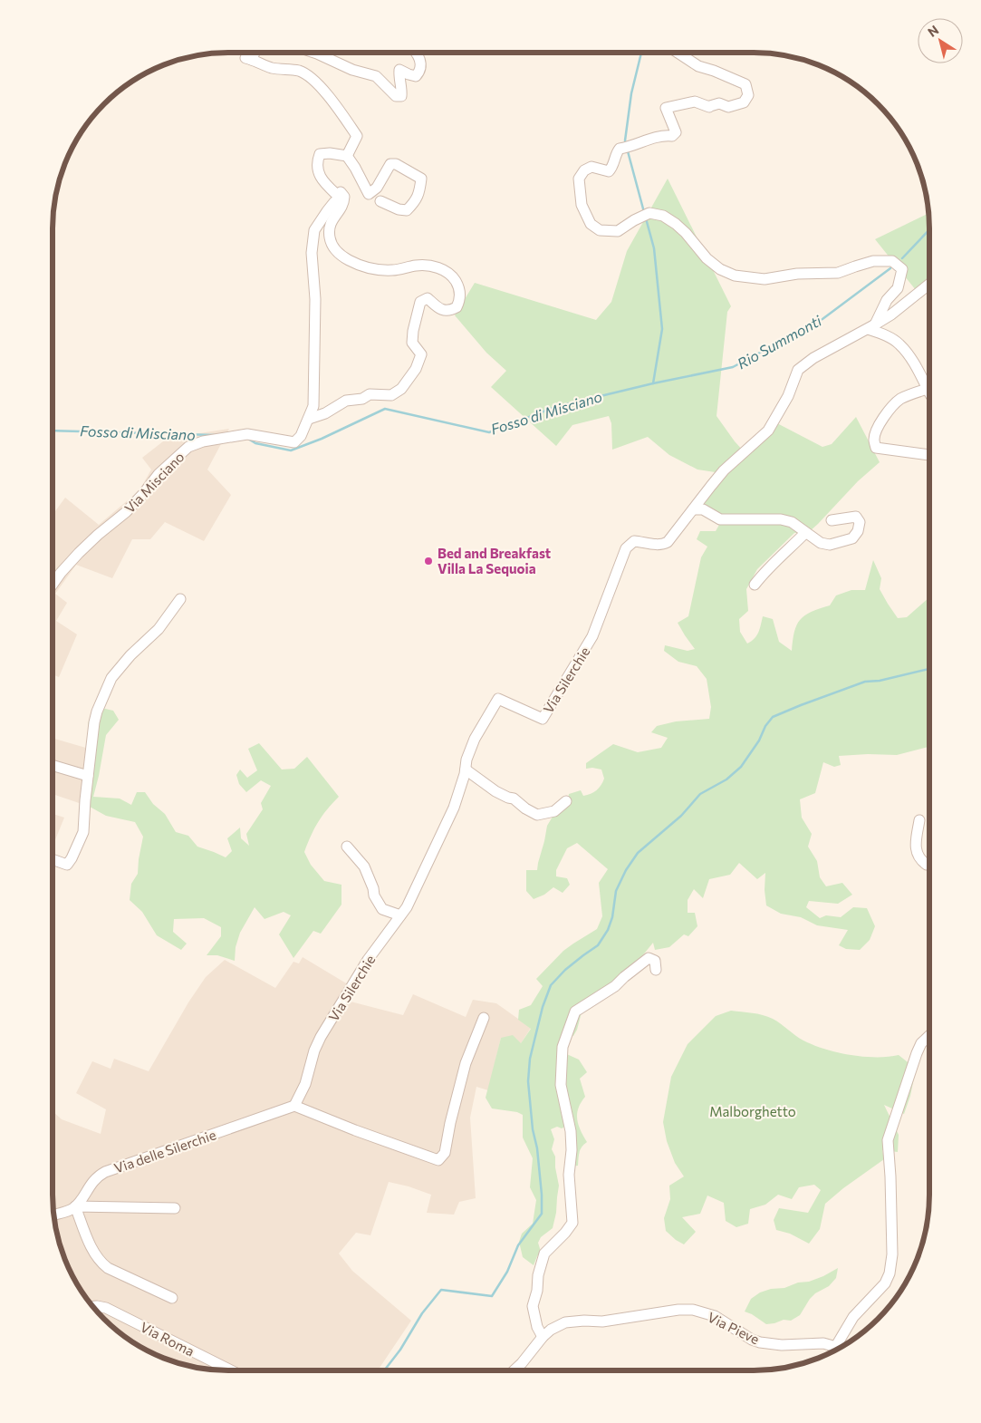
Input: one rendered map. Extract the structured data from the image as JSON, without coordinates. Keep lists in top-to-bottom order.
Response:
{
  "streets": {
    "street": [
      "Via Misciano",
      "Via Silerchie",
      "Via delle Silerchie",
      "Via Pieve",
      "Via Roma"
    ]
  },
  "crossings": [
    ["Via Silerchie", "Via delle Silerchie"]
  ],
  "water": ["Rio Summonti", "Fosso di Misciano"],
  "parks": ["Malborghetto"],
  "places": ["Bed and Breakfast Villa La Sequoia"],
  "north": "top left"
}
